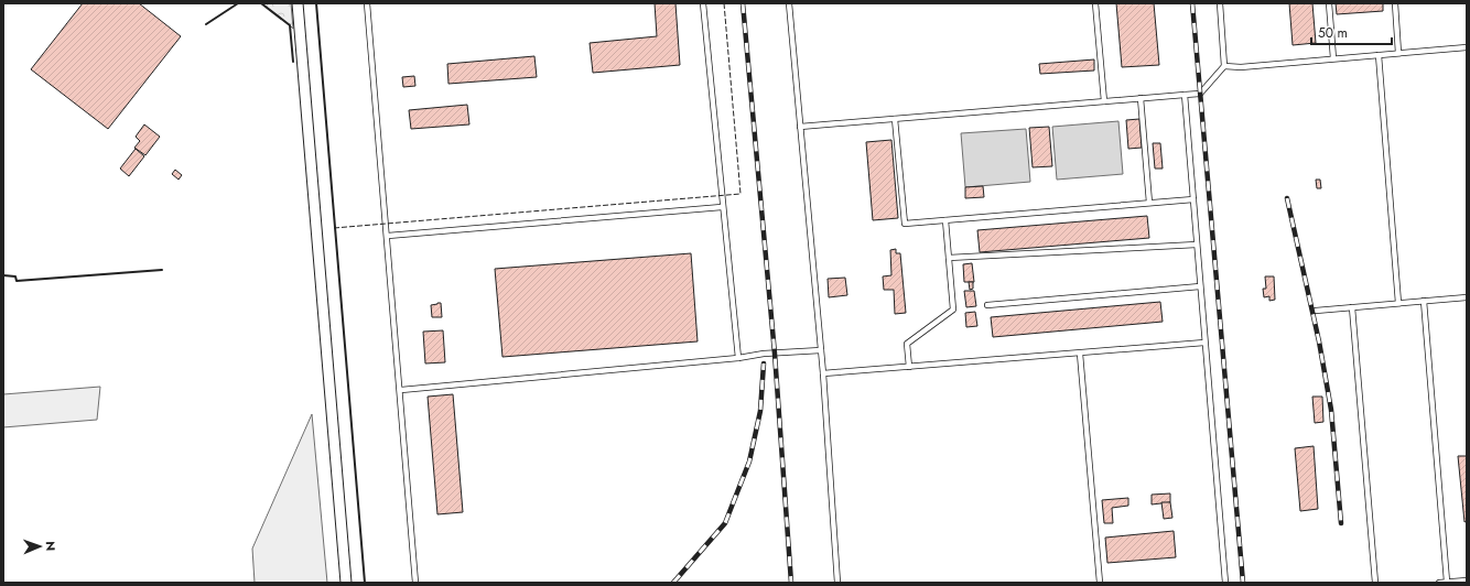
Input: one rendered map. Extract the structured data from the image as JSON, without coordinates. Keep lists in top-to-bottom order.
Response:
{
  "scale_bar": "50 m",
  "north": "right"
}
